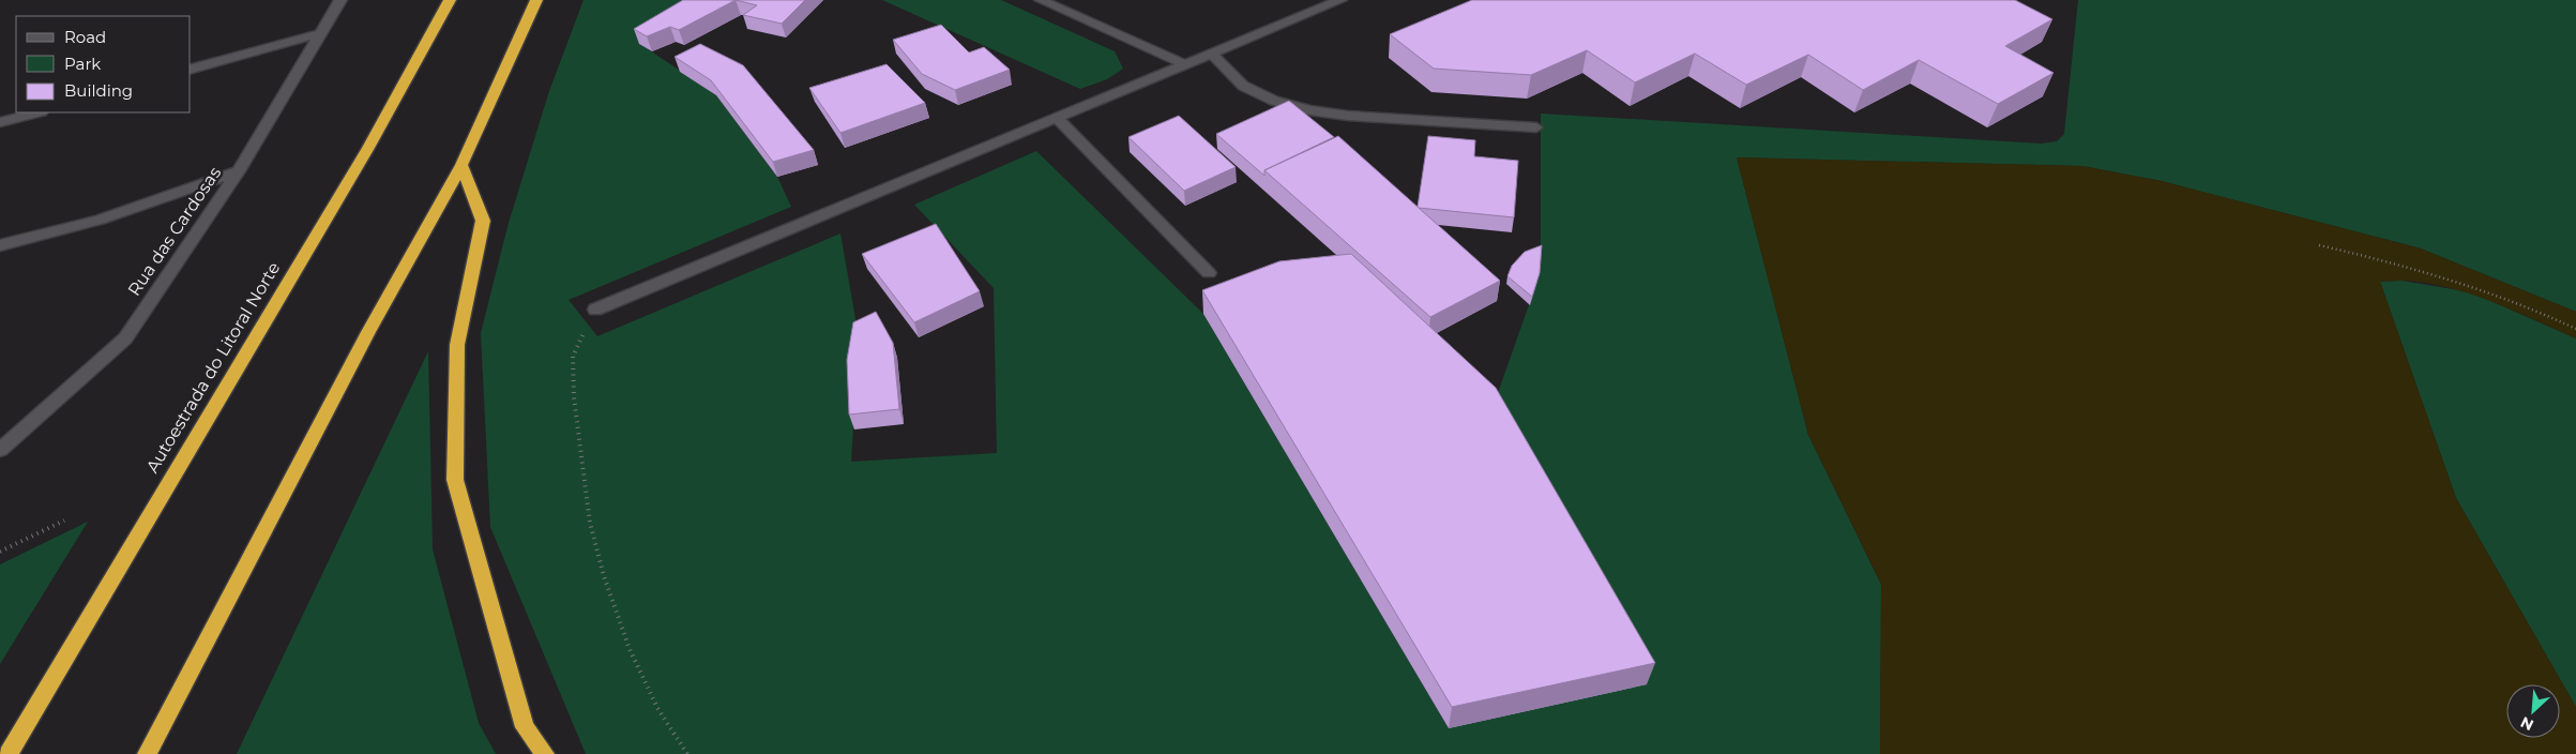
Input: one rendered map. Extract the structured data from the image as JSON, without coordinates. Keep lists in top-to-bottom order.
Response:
{
  "streets": {
    "highway": ["Autoestrada do Litoral Norte"],
    "street": ["Rua das Cardosas"]
  },
  "legend": ["Road", "Park", "Building"],
  "north": "bottom left"
}
